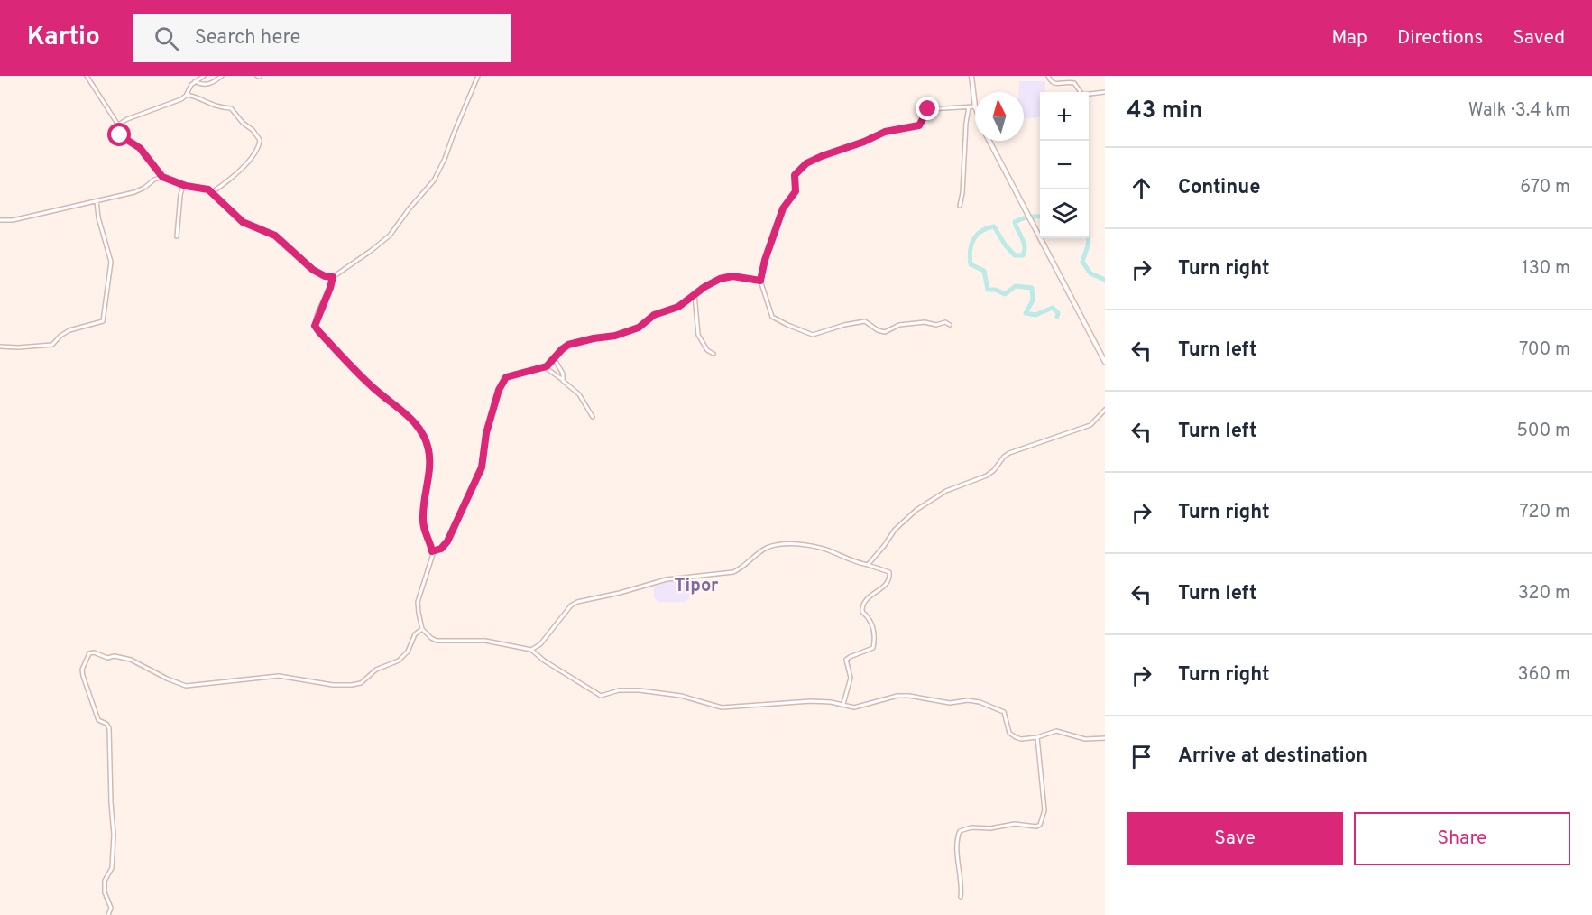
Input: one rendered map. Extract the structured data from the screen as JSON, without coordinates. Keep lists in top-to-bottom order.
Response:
{
  "districts": ["Tipor"],
  "north": "top",
  "page": {
    "header": "Kartio",
    "search": "Search here",
    "nav": ["Map", "Directions", "Saved"],
    "heading": ["43 min", "Walk · 3.4 km"],
    "map_buttons": ["+", "−"],
    "list": [
      ["Continue", "670 m"],
      ["Turn right", "130 m"],
      ["Turn left", "700 m"],
      ["Turn left", "500 m"],
      ["Turn right", "720 m"],
      ["Turn left", "320 m"],
      ["Turn right", "360 m"],
      "Arrive at destination"
    ],
    "buttons": ["Save", "Share"]
  }
}
